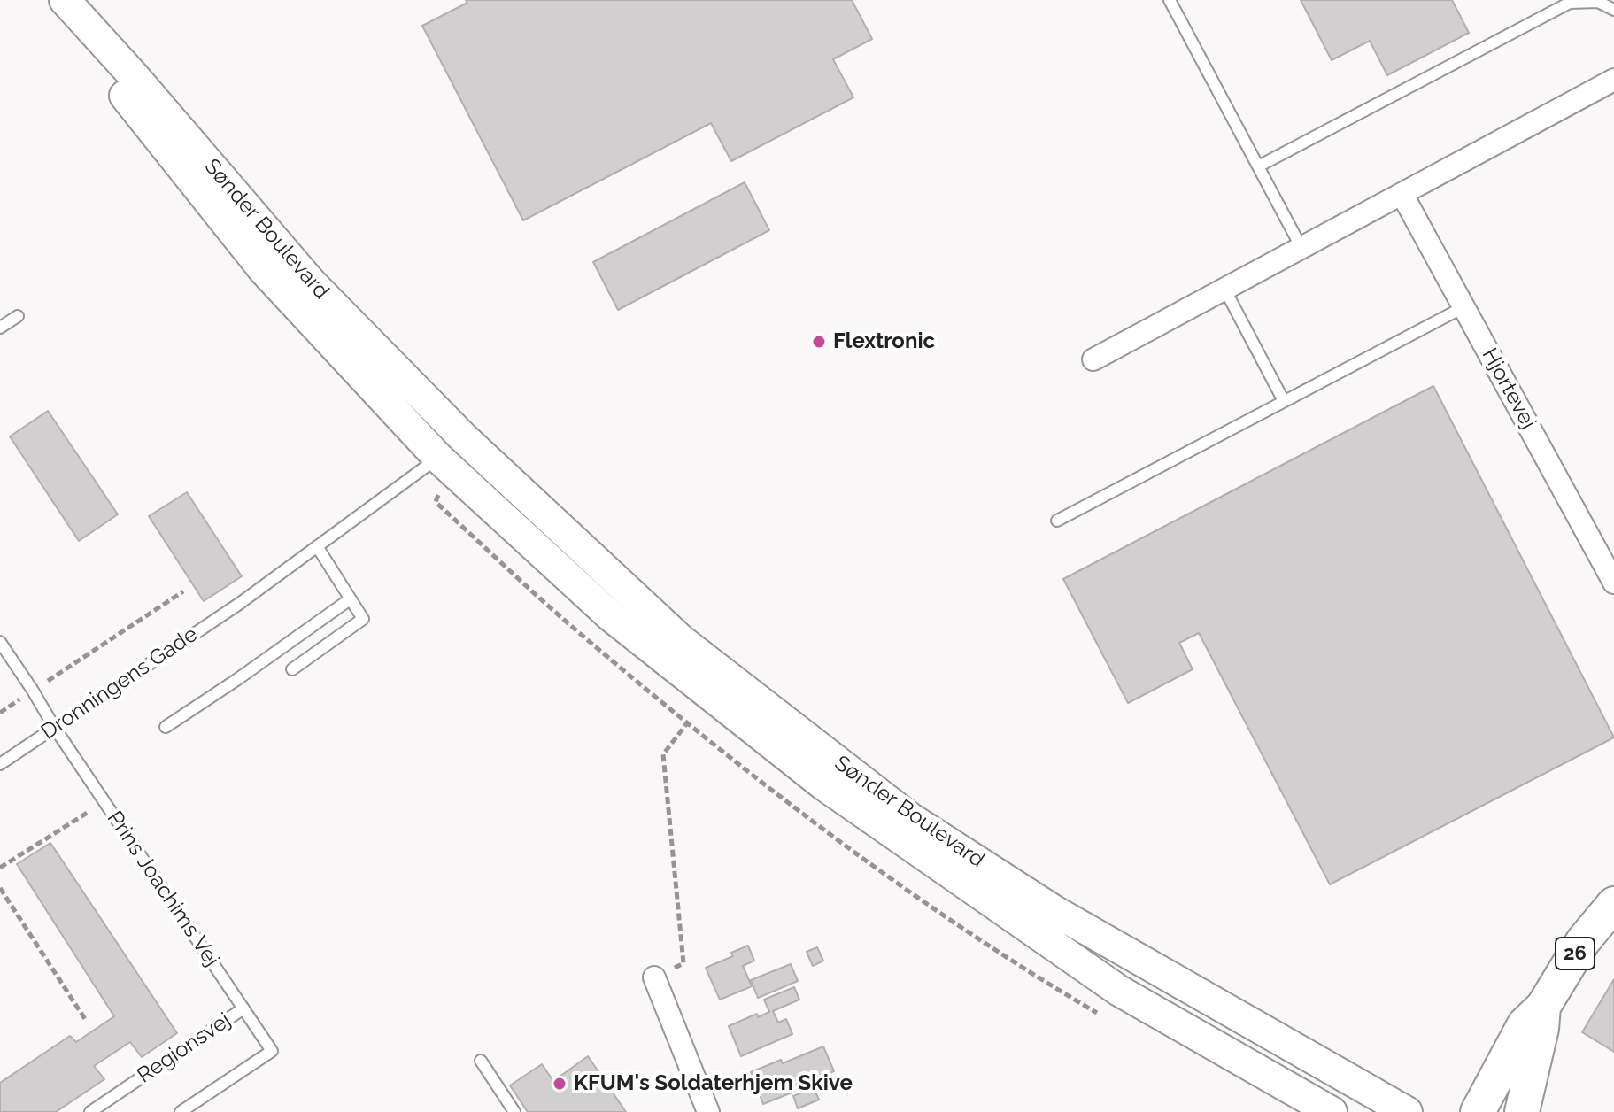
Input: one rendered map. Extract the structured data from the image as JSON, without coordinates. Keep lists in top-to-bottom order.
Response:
{
  "streets": {
    "main road": ["Sønder Boulevard", "26"],
    "street": ["Hjortevej"],
    "lane": ["Dronningens Gade", "Prins Joachims Vej", "Regionsvej"]
  },
  "crossings": [
    ["Dronningens Gade", "Prins Joachims Vej"],
    ["Prins Joachims Vej", "Regionsvej"]
  ],
  "places": ["Flextronic", "KFUM's Soldaterhjem Skive"]
}
